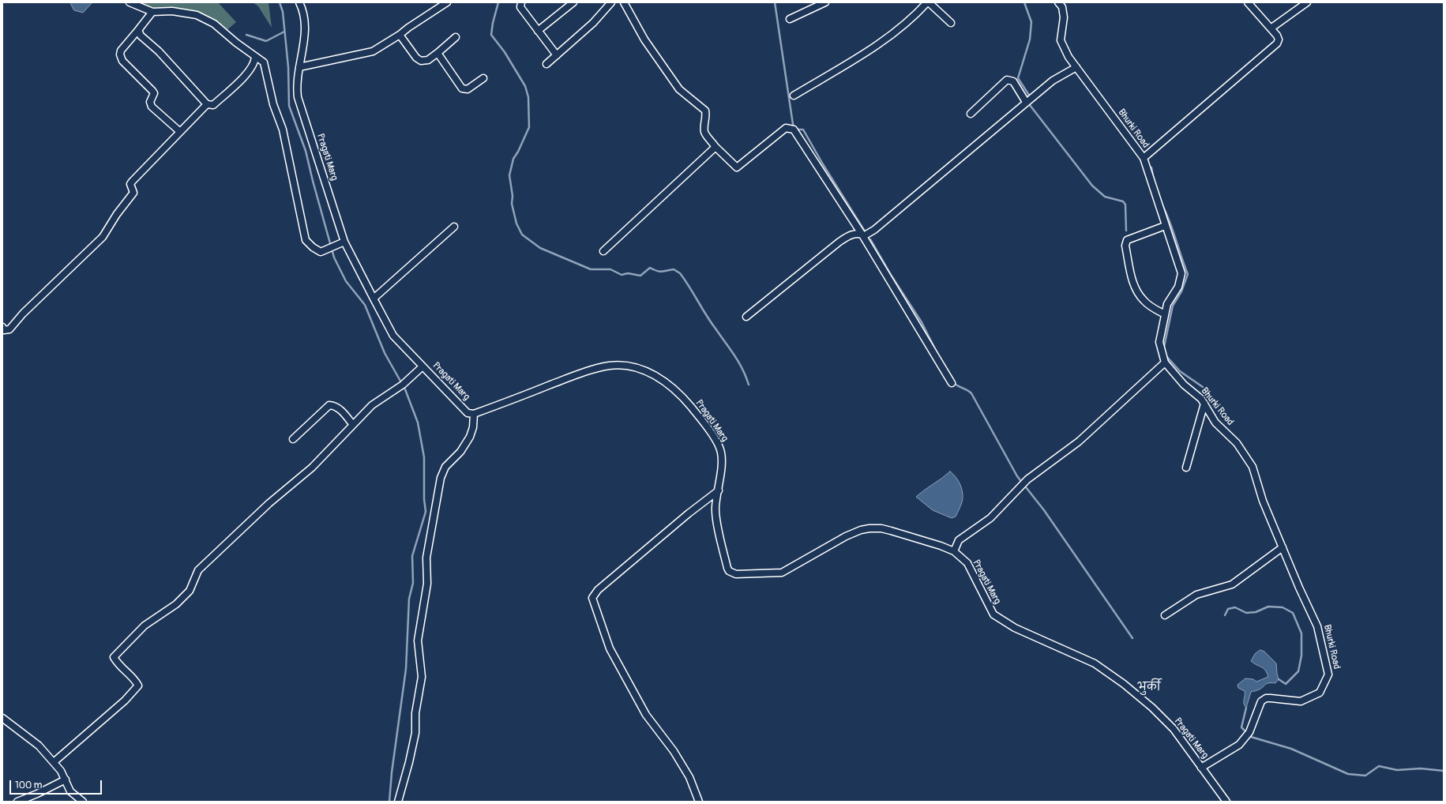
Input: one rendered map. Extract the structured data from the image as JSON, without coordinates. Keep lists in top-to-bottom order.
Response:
{
  "streets": {
    "street": ["Bhurki Road", "Pragati Marg"]
  },
  "crossings": [
    ["Bhurki Road", "Pragati Marg"]
  ],
  "districts": ["भुर्की"],
  "scale_bar": "100 m"
}
